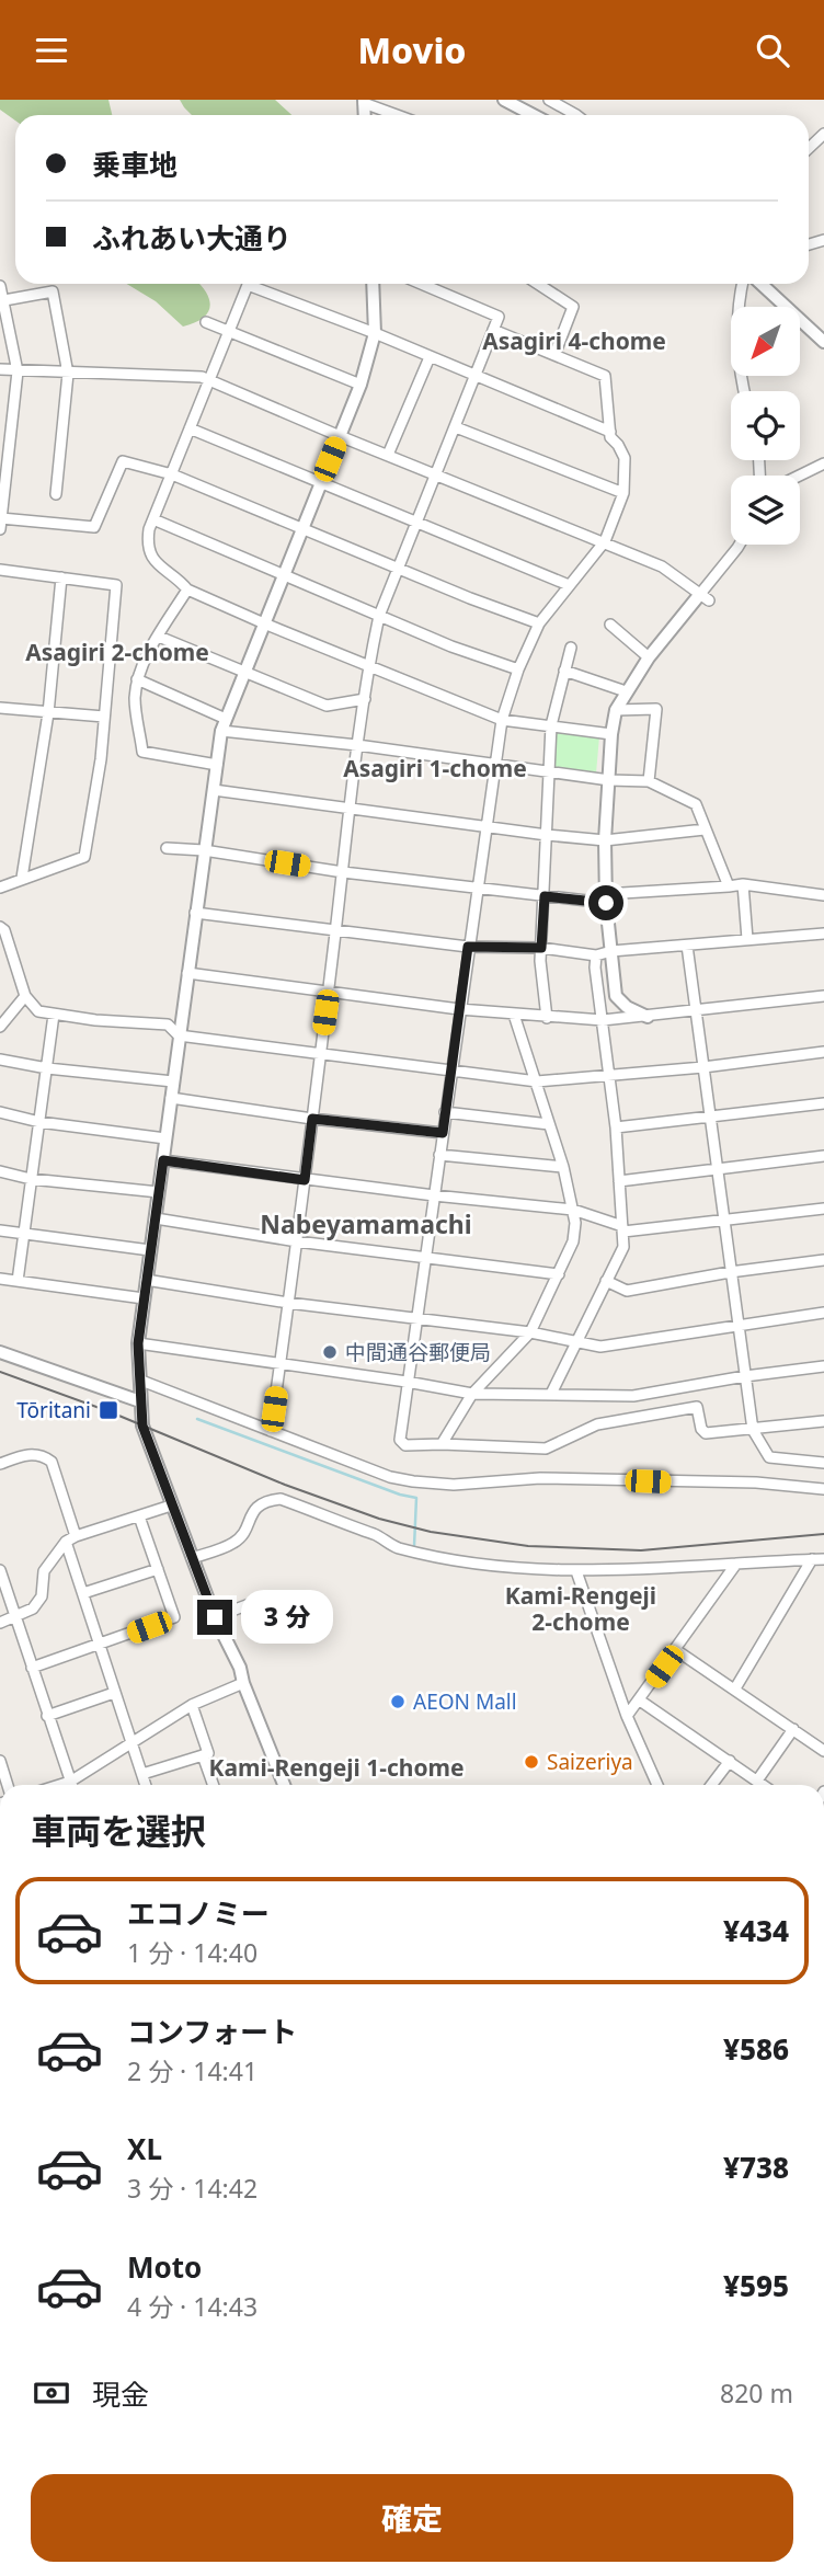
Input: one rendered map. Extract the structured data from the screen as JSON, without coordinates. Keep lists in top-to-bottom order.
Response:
{
  "districts": [
    "Asagiri 4-chome",
    "Asagiri 2-chome",
    "Asagiri 1-chome",
    "Nabeyamamachi",
    "Kami-Rengeji 2-chome",
    "Kami-Rengeji 1-chome"
  ],
  "places": {
    "other": ["中間通谷郵便局", "AEON Mall", "Saizeriya"],
    "transit": ["Tōritani"]
  },
  "north": "bottom left",
  "page": {
    "header": "Movio",
    "banner": ["乗車地", "ふれあい大通り"],
    "bubble": "3 分",
    "heading": "車両を選択",
    "list": [
      {
        "name": "エコノミー",
        "note": "1 分 · 14:40",
        "value": "¥434"
      },
      {
        "name": "コンフォート",
        "note": "2 分 · 14:41",
        "value": "¥586"
      },
      {
        "name": "XL",
        "note": "3 分 · 14:42",
        "value": "¥738"
      },
      {
        "name": "Moto",
        "note": "4 分 · 14:43",
        "value": "¥595"
      }
    ],
    "pay": ["現金", "820 m"],
    "buttons": "確定"
  }
}
